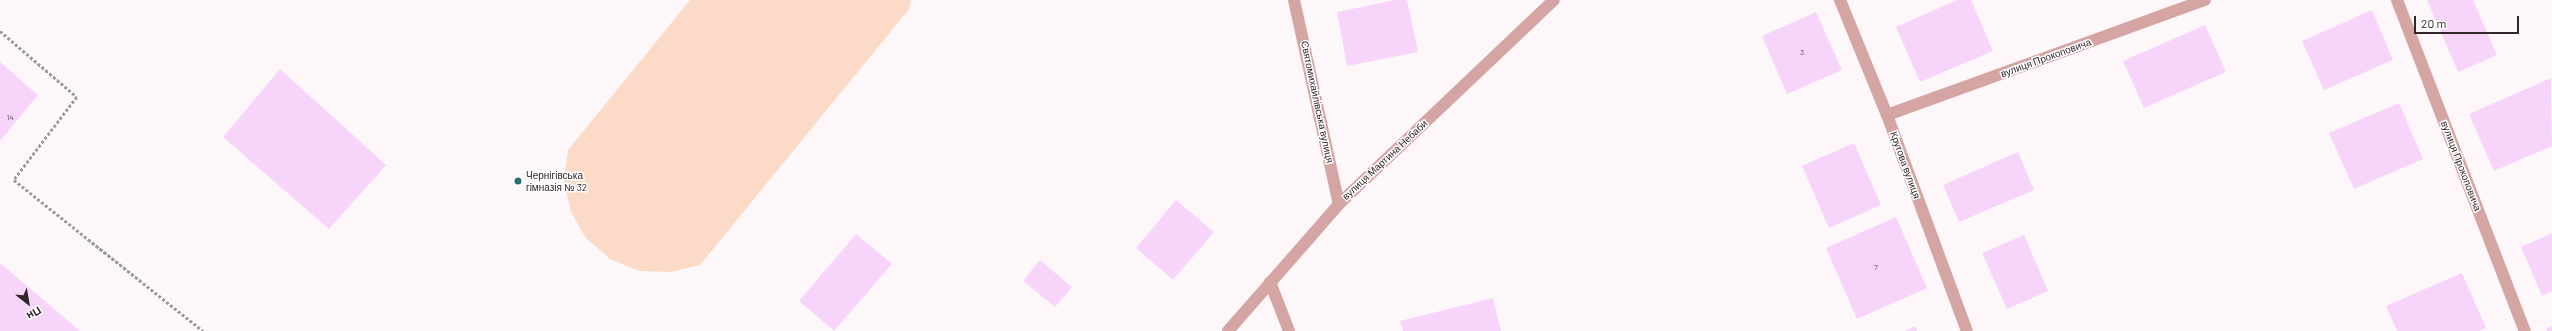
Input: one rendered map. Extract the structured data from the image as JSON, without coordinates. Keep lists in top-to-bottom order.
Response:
{
  "streets": {
    "street": [
      "вулиця Прокоповича",
      "Святомихайлівська вулиця",
      "вулиця Мартина Небаби",
      "Кругова вулиця"
    ]
  },
  "crossings": [
    ["вулиця Прокоповича", "Кругова вулиця"],
    ["Святомихайлівська вулиця", "вулиця Мартина Небаби"]
  ],
  "places": ["Чернігівська гімназія № 32"],
  "house_numbers": ["3", "14", "7"],
  "scale_bar": "20 m",
  "north": "bottom right"
}
